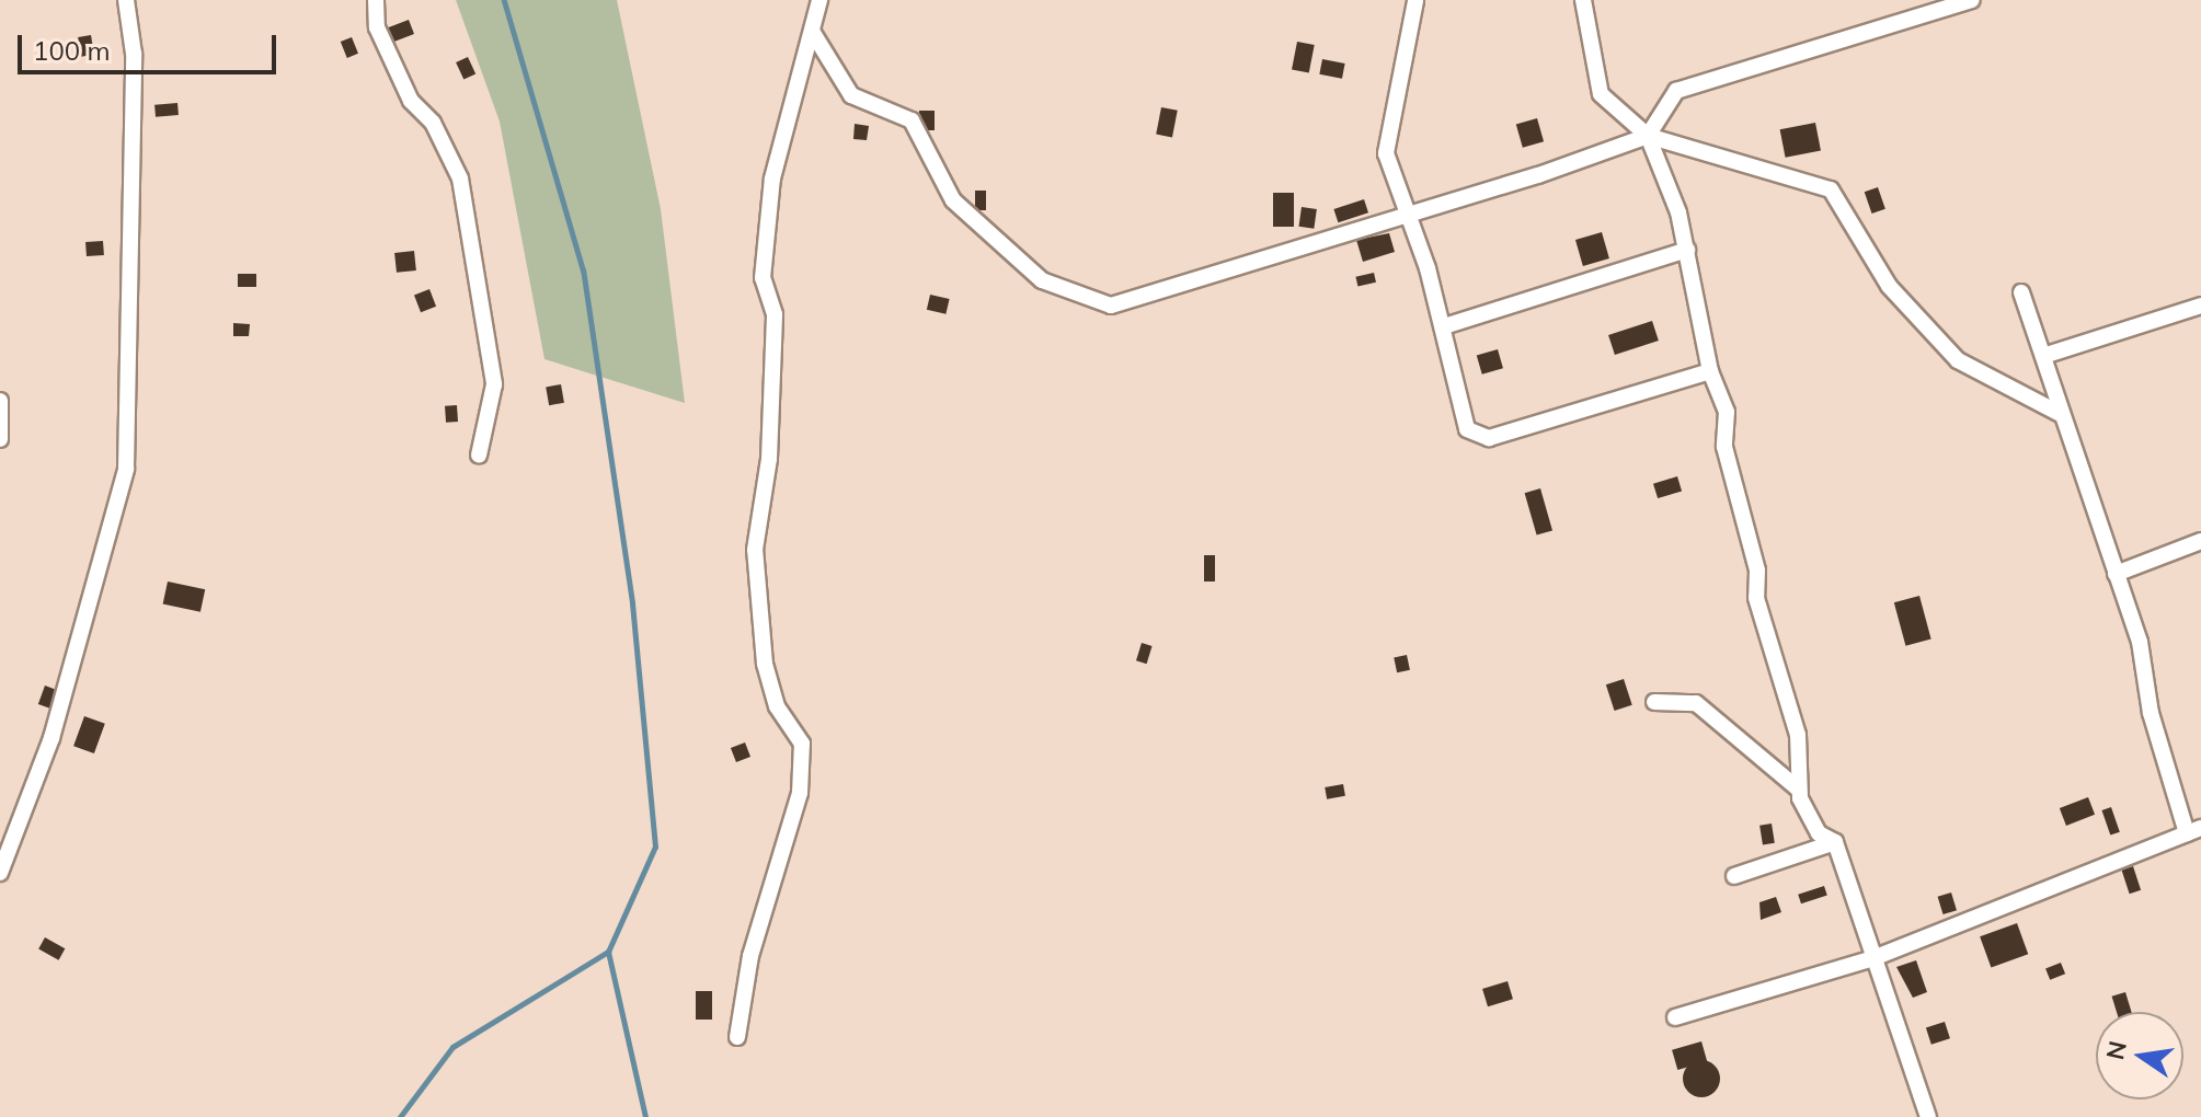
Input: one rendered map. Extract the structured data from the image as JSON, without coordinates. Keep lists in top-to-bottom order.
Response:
{
  "scale_bar": "100 m",
  "north": "left"
}
